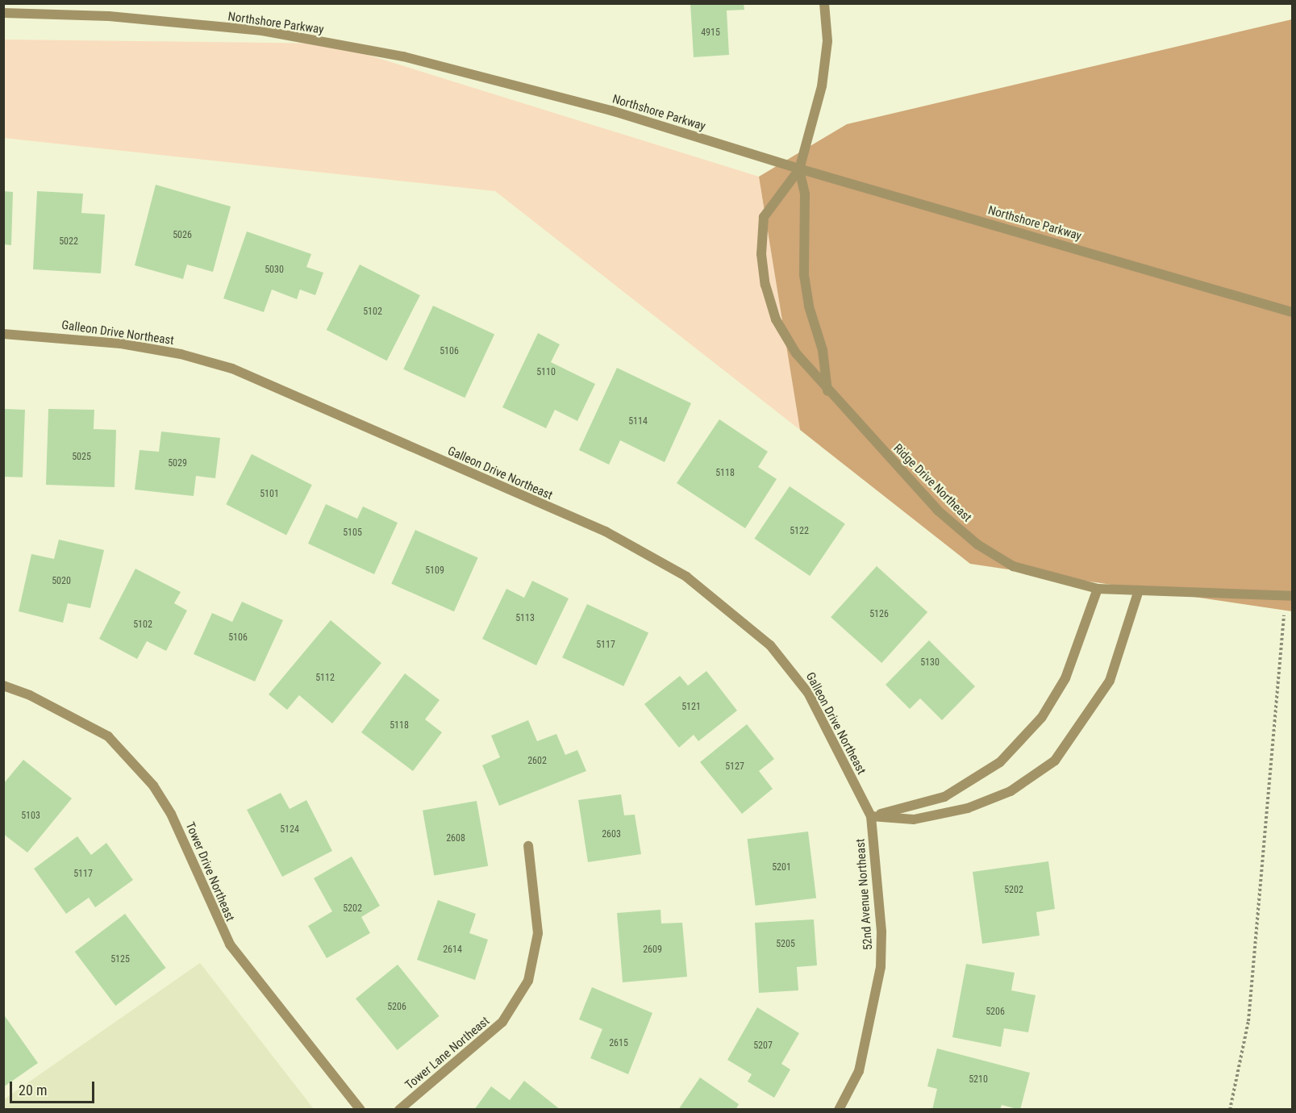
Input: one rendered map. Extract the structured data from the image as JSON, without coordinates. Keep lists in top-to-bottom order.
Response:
{
  "streets": {
    "street": [
      "Northshore Parkway",
      "Galleon Drive Northeast",
      "Ridge Drive Northeast",
      "Tower Drive Northeast",
      "52nd Avenue Northeast",
      "Tower Lane Northeast"
    ]
  },
  "crossings": [
    ["Northshore Parkway", "Ridge Drive Northeast"],
    ["Galleon Drive Northeast", "52nd Avenue Northeast"]
  ],
  "house_numbers": [
    "4915",
    "5026",
    "5022",
    "5030",
    "5102",
    "5106",
    "5110",
    "5114",
    "5025",
    "5029",
    "5118",
    "5101",
    "5122",
    "5105",
    "5109",
    "5020",
    "5126",
    "5113",
    "5102",
    "5106",
    "5117",
    "5130",
    "5112",
    "5121",
    "5118",
    "2602",
    "5127",
    "5103",
    "5124",
    "2603",
    "2608",
    "5201",
    "5117",
    "5202",
    "5202",
    "5205",
    "2614",
    "2609",
    "5125",
    "5206",
    "5206",
    "2615",
    "5207",
    "5210"
  ],
  "scale_bar": "20 m"
}
